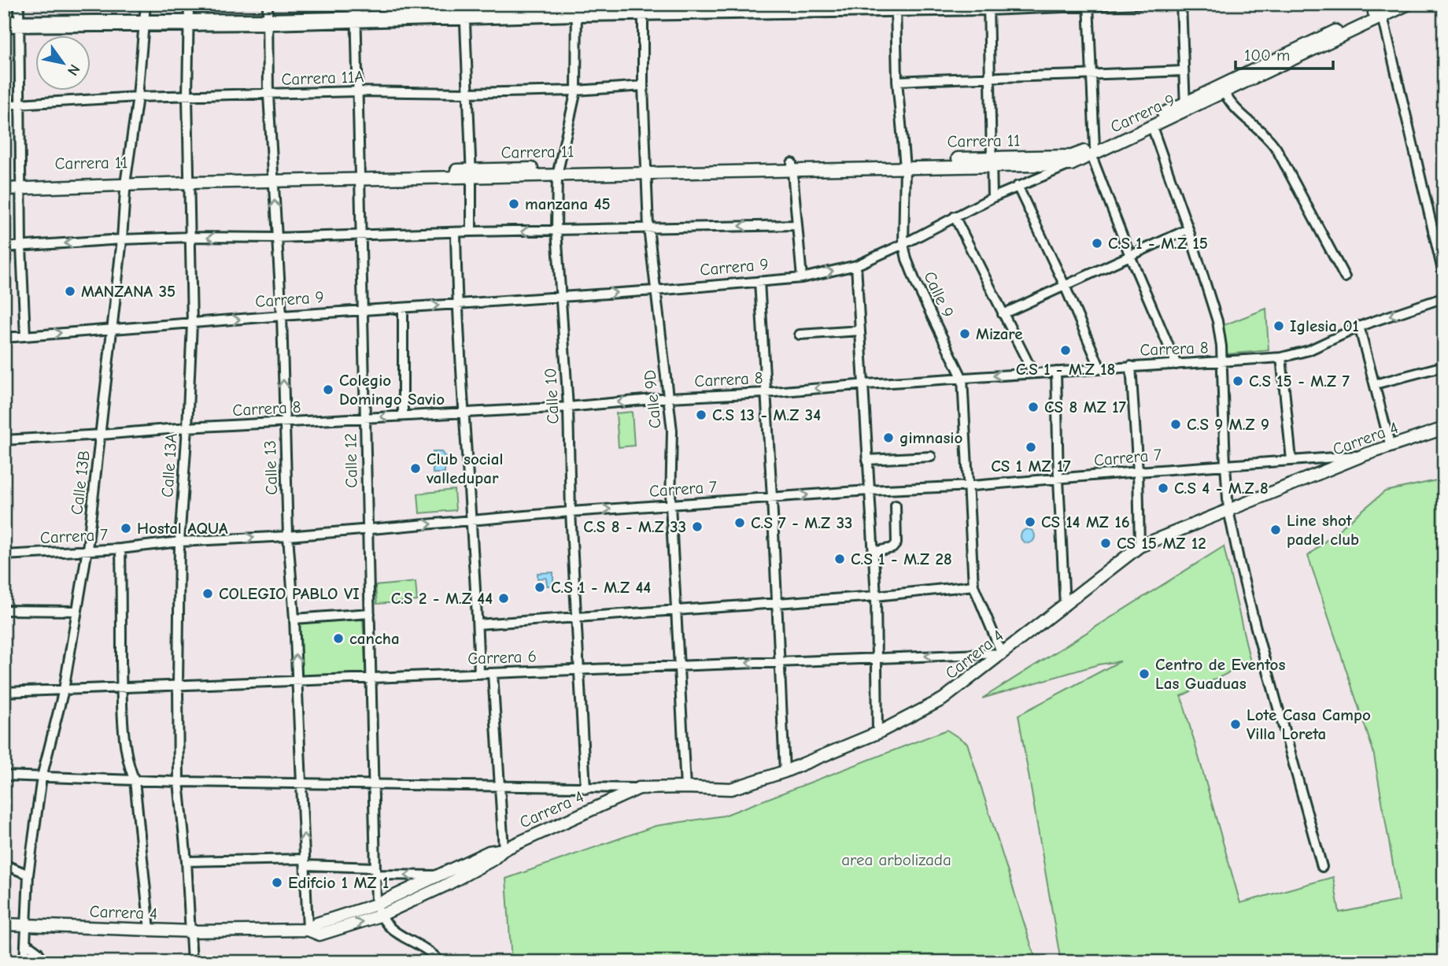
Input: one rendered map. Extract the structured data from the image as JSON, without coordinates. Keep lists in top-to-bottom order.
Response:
{
  "streets": {
    "main road": ["Carrera 9", "Carrera 11", "Carrera 4"],
    "street": [
      "Carrera 11A",
      "Calle 9",
      "Carrera 8",
      "Calle 10",
      "Calle 9D",
      "Carrera 7",
      "Calle 12",
      "Calle 13A",
      "Calle 13",
      "Calle 13B",
      "Carrera 6"
    ]
  },
  "crossings": [
    ["Carrera 11A", "Calle 10"],
    ["Carrera 11A", "Calle 9D"],
    ["Carrera 11A", "Calle 12"],
    ["Carrera 11A", "Calle 13A"],
    ["Carrera 11A", "Calle 13"],
    ["Carrera 11A", "Calle 13B"],
    ["Carrera 9", "Carrera 11"],
    ["Carrera 9", "Calle 9"],
    ["Carrera 9", "Calle 10"],
    ["Carrera 9", "Calle 9D"],
    ["Carrera 9", "Calle 12"],
    ["Carrera 9", "Calle 13A"],
    ["Carrera 9", "Calle 13"],
    ["Carrera 9", "Calle 13B"],
    ["Carrera 11", "Calle 9"],
    ["Carrera 11", "Calle 10"],
    ["Carrera 11", "Calle 9D"],
    ["Carrera 11", "Calle 12"],
    ["Carrera 11", "Calle 13A"],
    ["Carrera 11", "Calle 13"],
    ["Carrera 11", "Calle 13B"],
    ["Calle 9", "Carrera 8"],
    ["Calle 9", "Carrera 4"],
    ["Calle 9", "Carrera 7"],
    ["Calle 9", "Carrera 6"],
    ["Carrera 8", "Calle 10"],
    ["Carrera 8", "Calle 9D"],
    ["Carrera 8", "Calle 12"],
    ["Carrera 8", "Calle 13A"],
    ["Carrera 8", "Calle 13"],
    ["Carrera 8", "Calle 13B"],
    ["Calle 10", "Carrera 7"],
    ["Calle 10", "Carrera 6"],
    ["Calle 9D", "Carrera 4"],
    ["Calle 9D", "Carrera 7"],
    ["Calle 9D", "Carrera 6"],
    ["Carrera 4", "Carrera 7"],
    ["Carrera 4", "Calle 12"],
    ["Carrera 4", "Calle 13A"],
    ["Carrera 4", "Calle 13"],
    ["Carrera 4", "Calle 13B"],
    ["Carrera 4", "Carrera 6"],
    ["Carrera 7", "Calle 12"],
    ["Carrera 7", "Calle 13A"],
    ["Carrera 7", "Calle 13"],
    ["Carrera 7", "Calle 13B"],
    ["Calle 12", "Carrera 6"],
    ["Calle 13A", "Carrera 6"],
    ["Calle 13", "Carrera 6"],
    ["Calle 13B", "Carrera 6"]
  ],
  "parks": ["area arbolizada"],
  "places": [
    "manzana 45",
    "C.S 1 - M.Z 15",
    "MANZANA 35",
    "Iglesia 01",
    "Mizare",
    "C.S 1 - M.Z 18",
    "C.S 15 - M.Z 7",
    "Colegio Domingo Savio",
    "CS 8 MZ 17",
    "C.S 13 - M.Z 34",
    "C.S 9 M.Z 9",
    "gimnasio",
    "CS 1 MZ 17",
    "Club social valledupar",
    "C.S 4 - M.Z 8",
    "CS 14 MZ 16",
    "C.S 7 - M.Z 33",
    "C.S 8 - M.Z 33",
    "Hostal AQUA",
    "Line shot padel club",
    "CS 15 MZ 12",
    "C.S 1 - M.Z 28",
    "C.S 1 - M.Z 44",
    "COLEGIO PABLO VI",
    "C.S 2 - M.Z 44",
    "cancha",
    "Centro de Eventos Las Guaduas",
    "Lote Casa Campo Villa Loreta",
    "Edifcio 1 MZ 1"
  ],
  "scale_bar": "100 m",
  "north": "bottom right"
}
